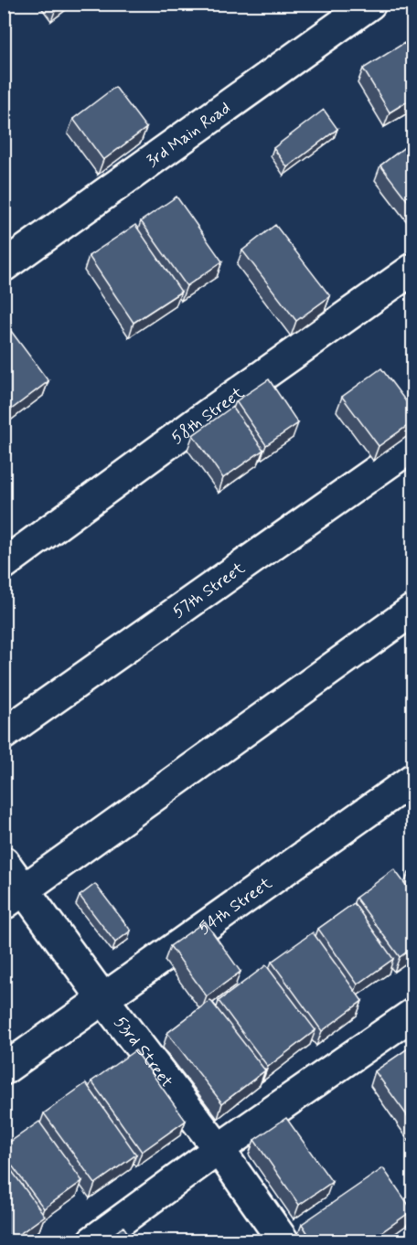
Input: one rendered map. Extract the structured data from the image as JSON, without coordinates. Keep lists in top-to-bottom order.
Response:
{
  "streets": {
    "street": [
      "3rd Main Road",
      "58th Street",
      "57th Street",
      "54th Street",
      "53rd Street"
    ]
  },
  "crossings": [
    ["54th Street", "53rd Street"]
  ]
}
